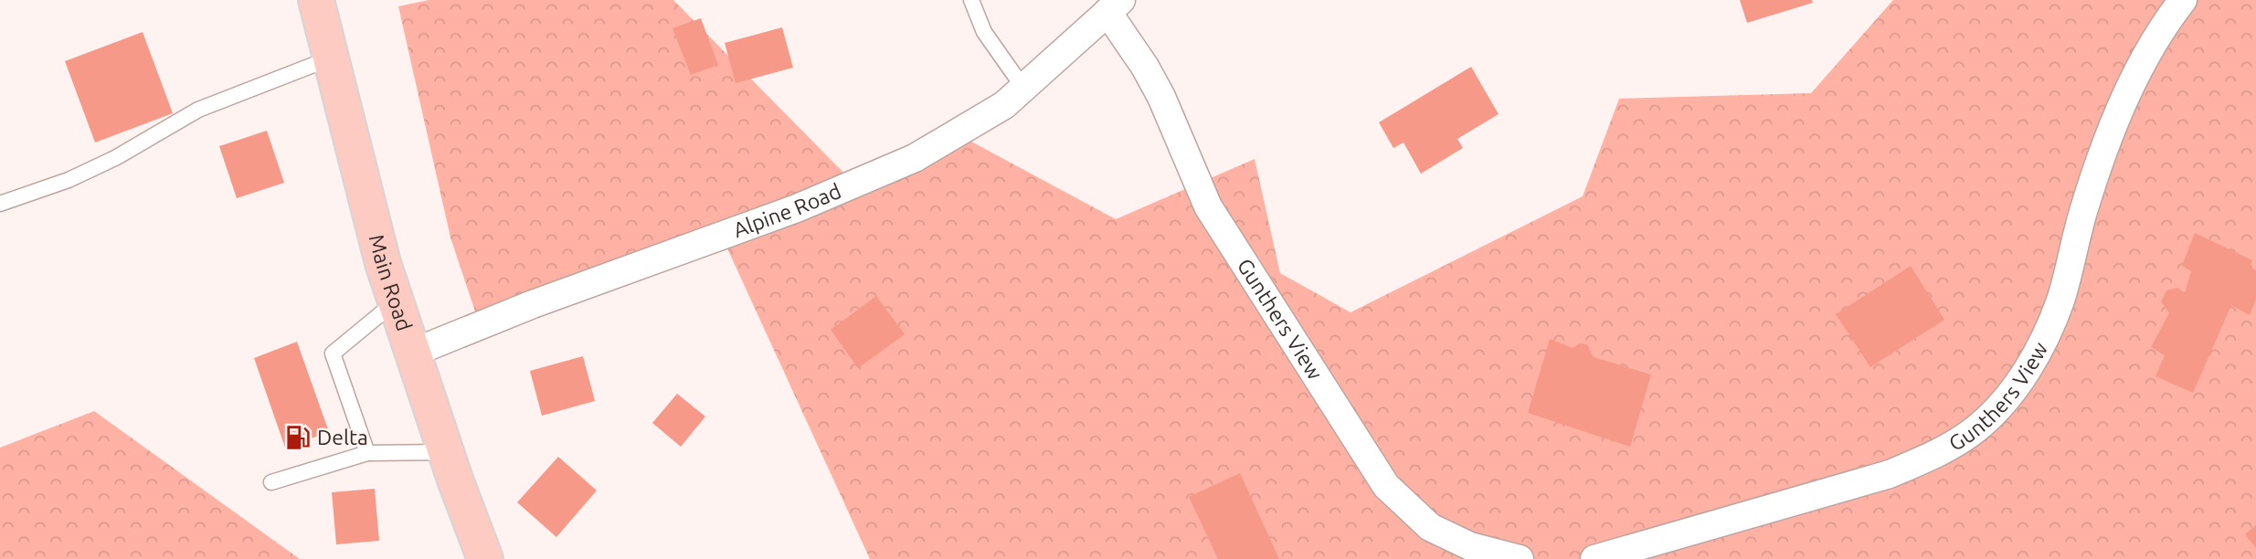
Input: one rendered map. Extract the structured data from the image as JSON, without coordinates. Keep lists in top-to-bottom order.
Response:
{
  "streets": {
    "main road": ["Main Road"],
    "street": ["Alpine Road", "Gunthers View"]
  },
  "crossings": [
    ["Alpine Road", "Main Road"],
    ["Alpine Road", "Gunthers View"]
  ],
  "places": {
    "fuel station": ["Delta"]
  }
}
